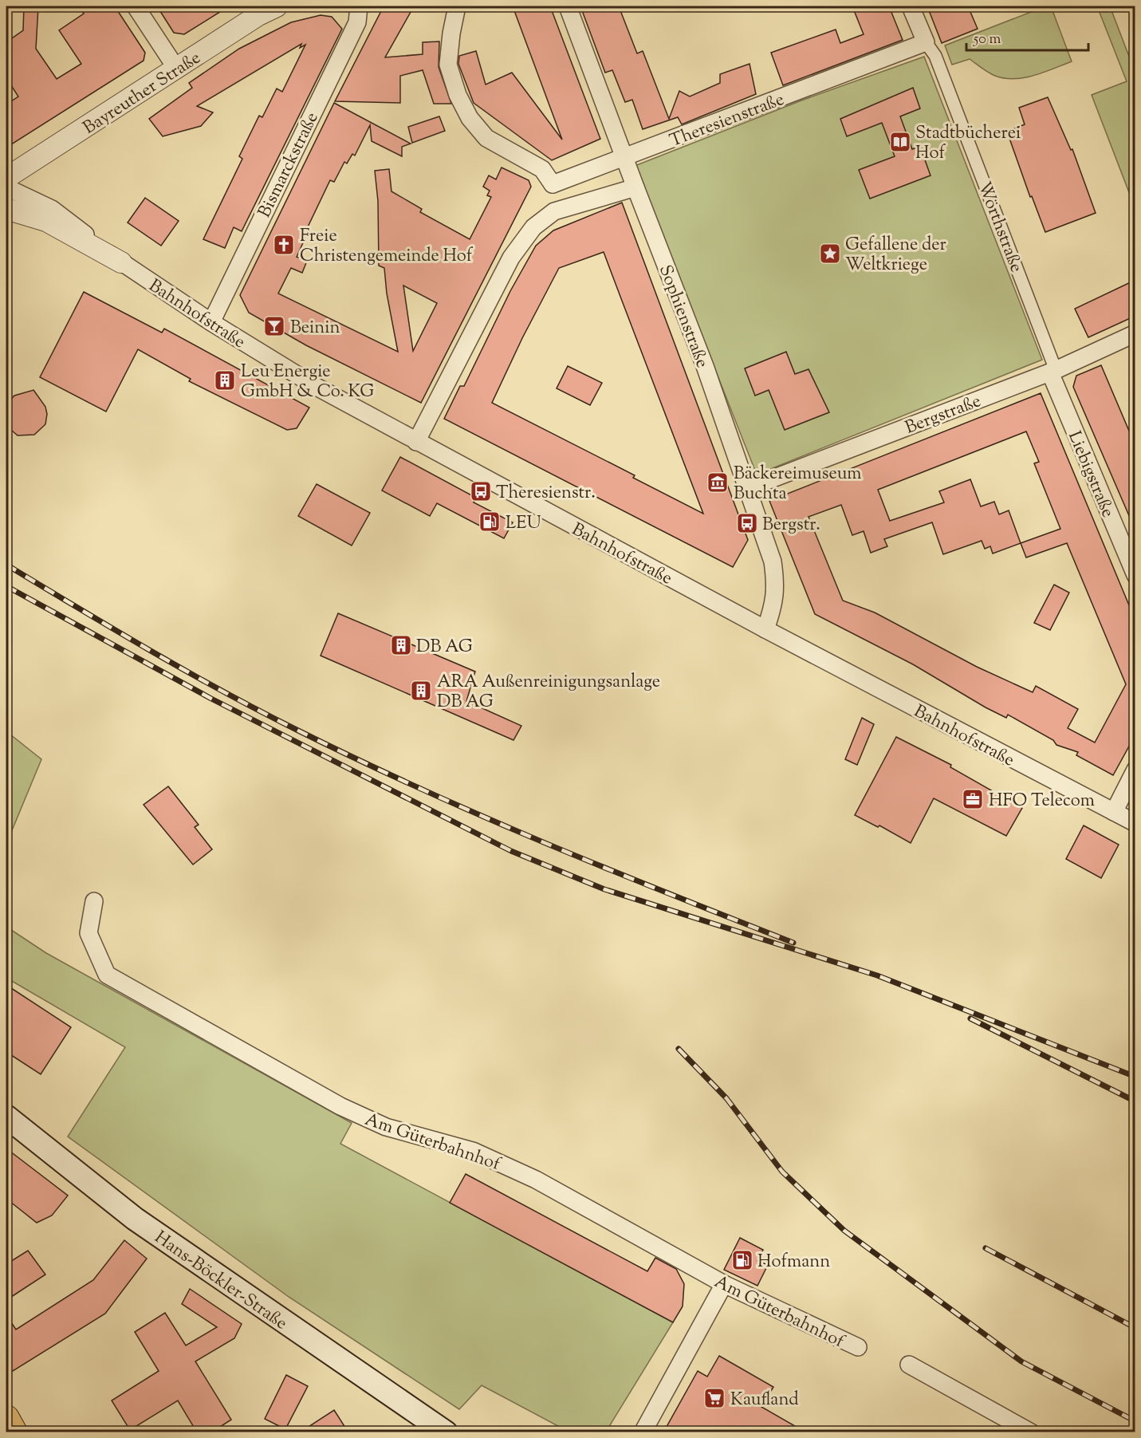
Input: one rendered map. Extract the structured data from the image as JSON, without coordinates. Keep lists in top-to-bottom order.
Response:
{
  "streets": {
    "main road": ["Hans-Böckler-Straße"],
    "street": [
      "Bayreuther Straße",
      "Theresienstraße",
      "Bismarckstraße",
      "Wörthstraße",
      "Bahnhofstraße",
      "Sophienstraße",
      "Bergstraße",
      "Liebigstraße",
      "Am Güterbahnhof"
    ]
  },
  "crossings": [
    ["Theresienstraße", "Wörthstraße"],
    ["Theresienstraße", "Sophienstraße"],
    ["Bismarckstraße", "Bahnhofstraße"],
    ["Wörthstraße", "Bergstraße"],
    ["Wörthstraße", "Liebigstraße"],
    ["Bahnhofstraße", "Sophienstraße"],
    ["Sophienstraße", "Bergstraße"],
    ["Bergstraße", "Liebigstraße"]
  ],
  "places": {
    "library": ["Stadtbücherei Hof"],
    "church": ["Freie Christengemeinde Hof"],
    "place": ["Gefallene der Weltkriege"],
    "bar": ["Beinin"],
    "building": ["Leu Energie GmbH & Co. KG", "DB AG", "ARA Außenreinigungsanlage DB AG"],
    "museum": ["Bäckereimuseum Buchta"],
    "bus stop": ["Theresienstr.", "Bergstr."],
    "fuel station": ["LEU", "Hofmann"],
    "office": ["HFO Telecom"],
    "supermarket": ["Kaufland"]
  },
  "scale_bar": "50 m"
}
